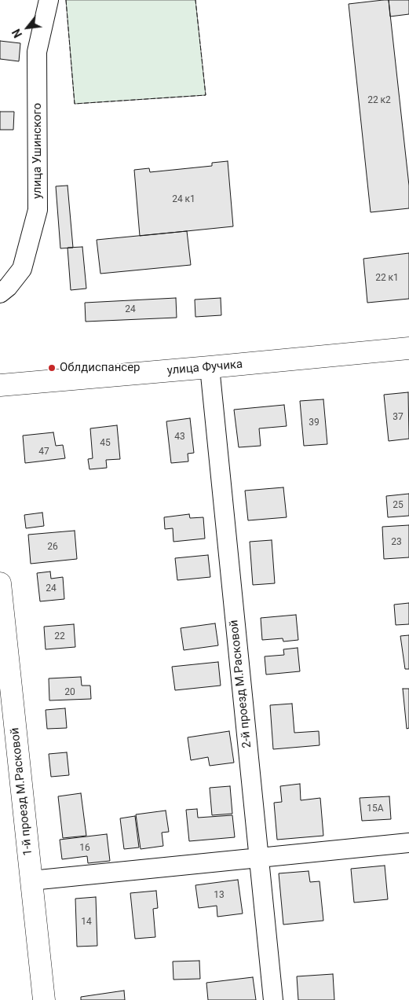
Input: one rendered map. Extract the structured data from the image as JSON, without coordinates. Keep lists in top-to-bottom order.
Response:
{
  "streets": {
    "street": [
      "улица Ушинского",
      "улица Фучика",
      "2-й проезд М.Расковой",
      "1-й проезд М.Расковой"
    ]
  },
  "crossings": [
    ["улица Фучика", "2-й проезд М.Расковой"]
  ],
  "places": ["Облдиспансер"],
  "house_numbers": [
    "22 к2",
    "24 к1",
    "22 к1",
    "24",
    "37",
    "39",
    "43",
    "45",
    "47",
    "25",
    "23",
    "26",
    "24",
    "22",
    "20",
    "15А",
    "16",
    "13",
    "14"
  ],
  "north": "bottom left"
}
